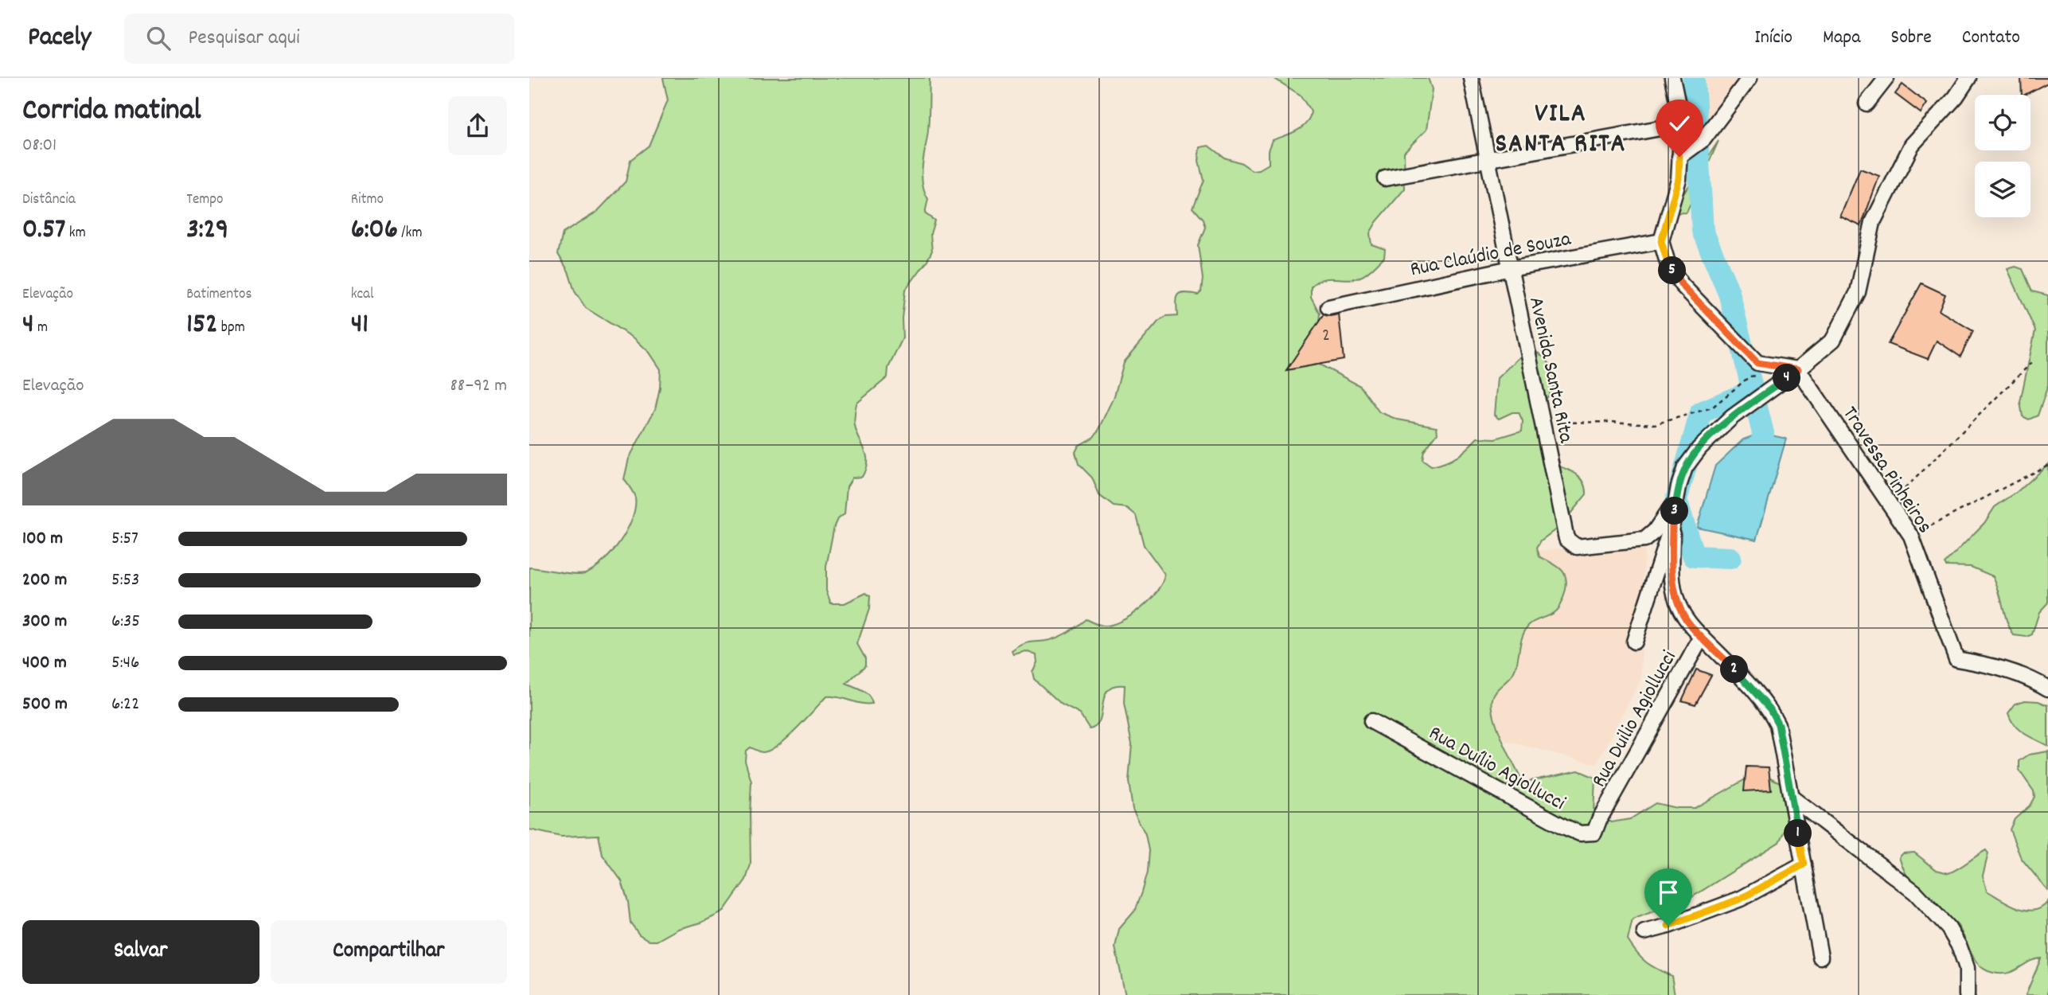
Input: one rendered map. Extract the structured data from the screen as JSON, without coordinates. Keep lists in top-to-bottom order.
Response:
{
  "streets": {
    "street": [
      "Rua Claúdio de Souza",
      "Avenida Santa Rita",
      "Travessa Pinheiros",
      "Rua Duilio Agiollucci",
      "Rua Duílio Agiollucci"
    ]
  },
  "crossings": [
    ["Rua Claúdio de Souza", "Avenida Santa Rita"],
    ["Rua Duilio Agiollucci", "Rua Duílio Agiollucci"]
  ],
  "districts": ["VILA SANTA RITA"],
  "house_numbers": ["2"],
  "page": {
    "header": "Pacely",
    "search": "Pesquisar aqui",
    "nav": [
      "Início",
      "Mapa",
      "Sobre",
      "Contato"
    ],
    "heading": ["Corrida matinal", "08:01"],
    "stats": [
      ["Distância", "0.57 km"],
      ["Tempo", "3:29"],
      ["Ritmo", "6:06 /km"],
      ["Elevação", "4 m"],
      ["Batimentos", "152 bpm"],
      ["kcal", "41"]
    ],
    "pins": [
      "5",
      "4",
      "3",
      "2",
      "1"
    ],
    "chart": ["Elevação", "88–92 m"],
    "list": [
      {
        "name": "100 m",
        "note": "5:57"
      },
      {
        "name": "200 m",
        "note": "5:53"
      },
      {
        "name": "300 m",
        "note": "6:35"
      },
      {
        "name": "400 m",
        "note": "5:46"
      },
      {
        "name": "500 m",
        "note": "6:22"
      }
    ],
    "buttons": ["Salvar", "Compartilhar"]
  }
}
